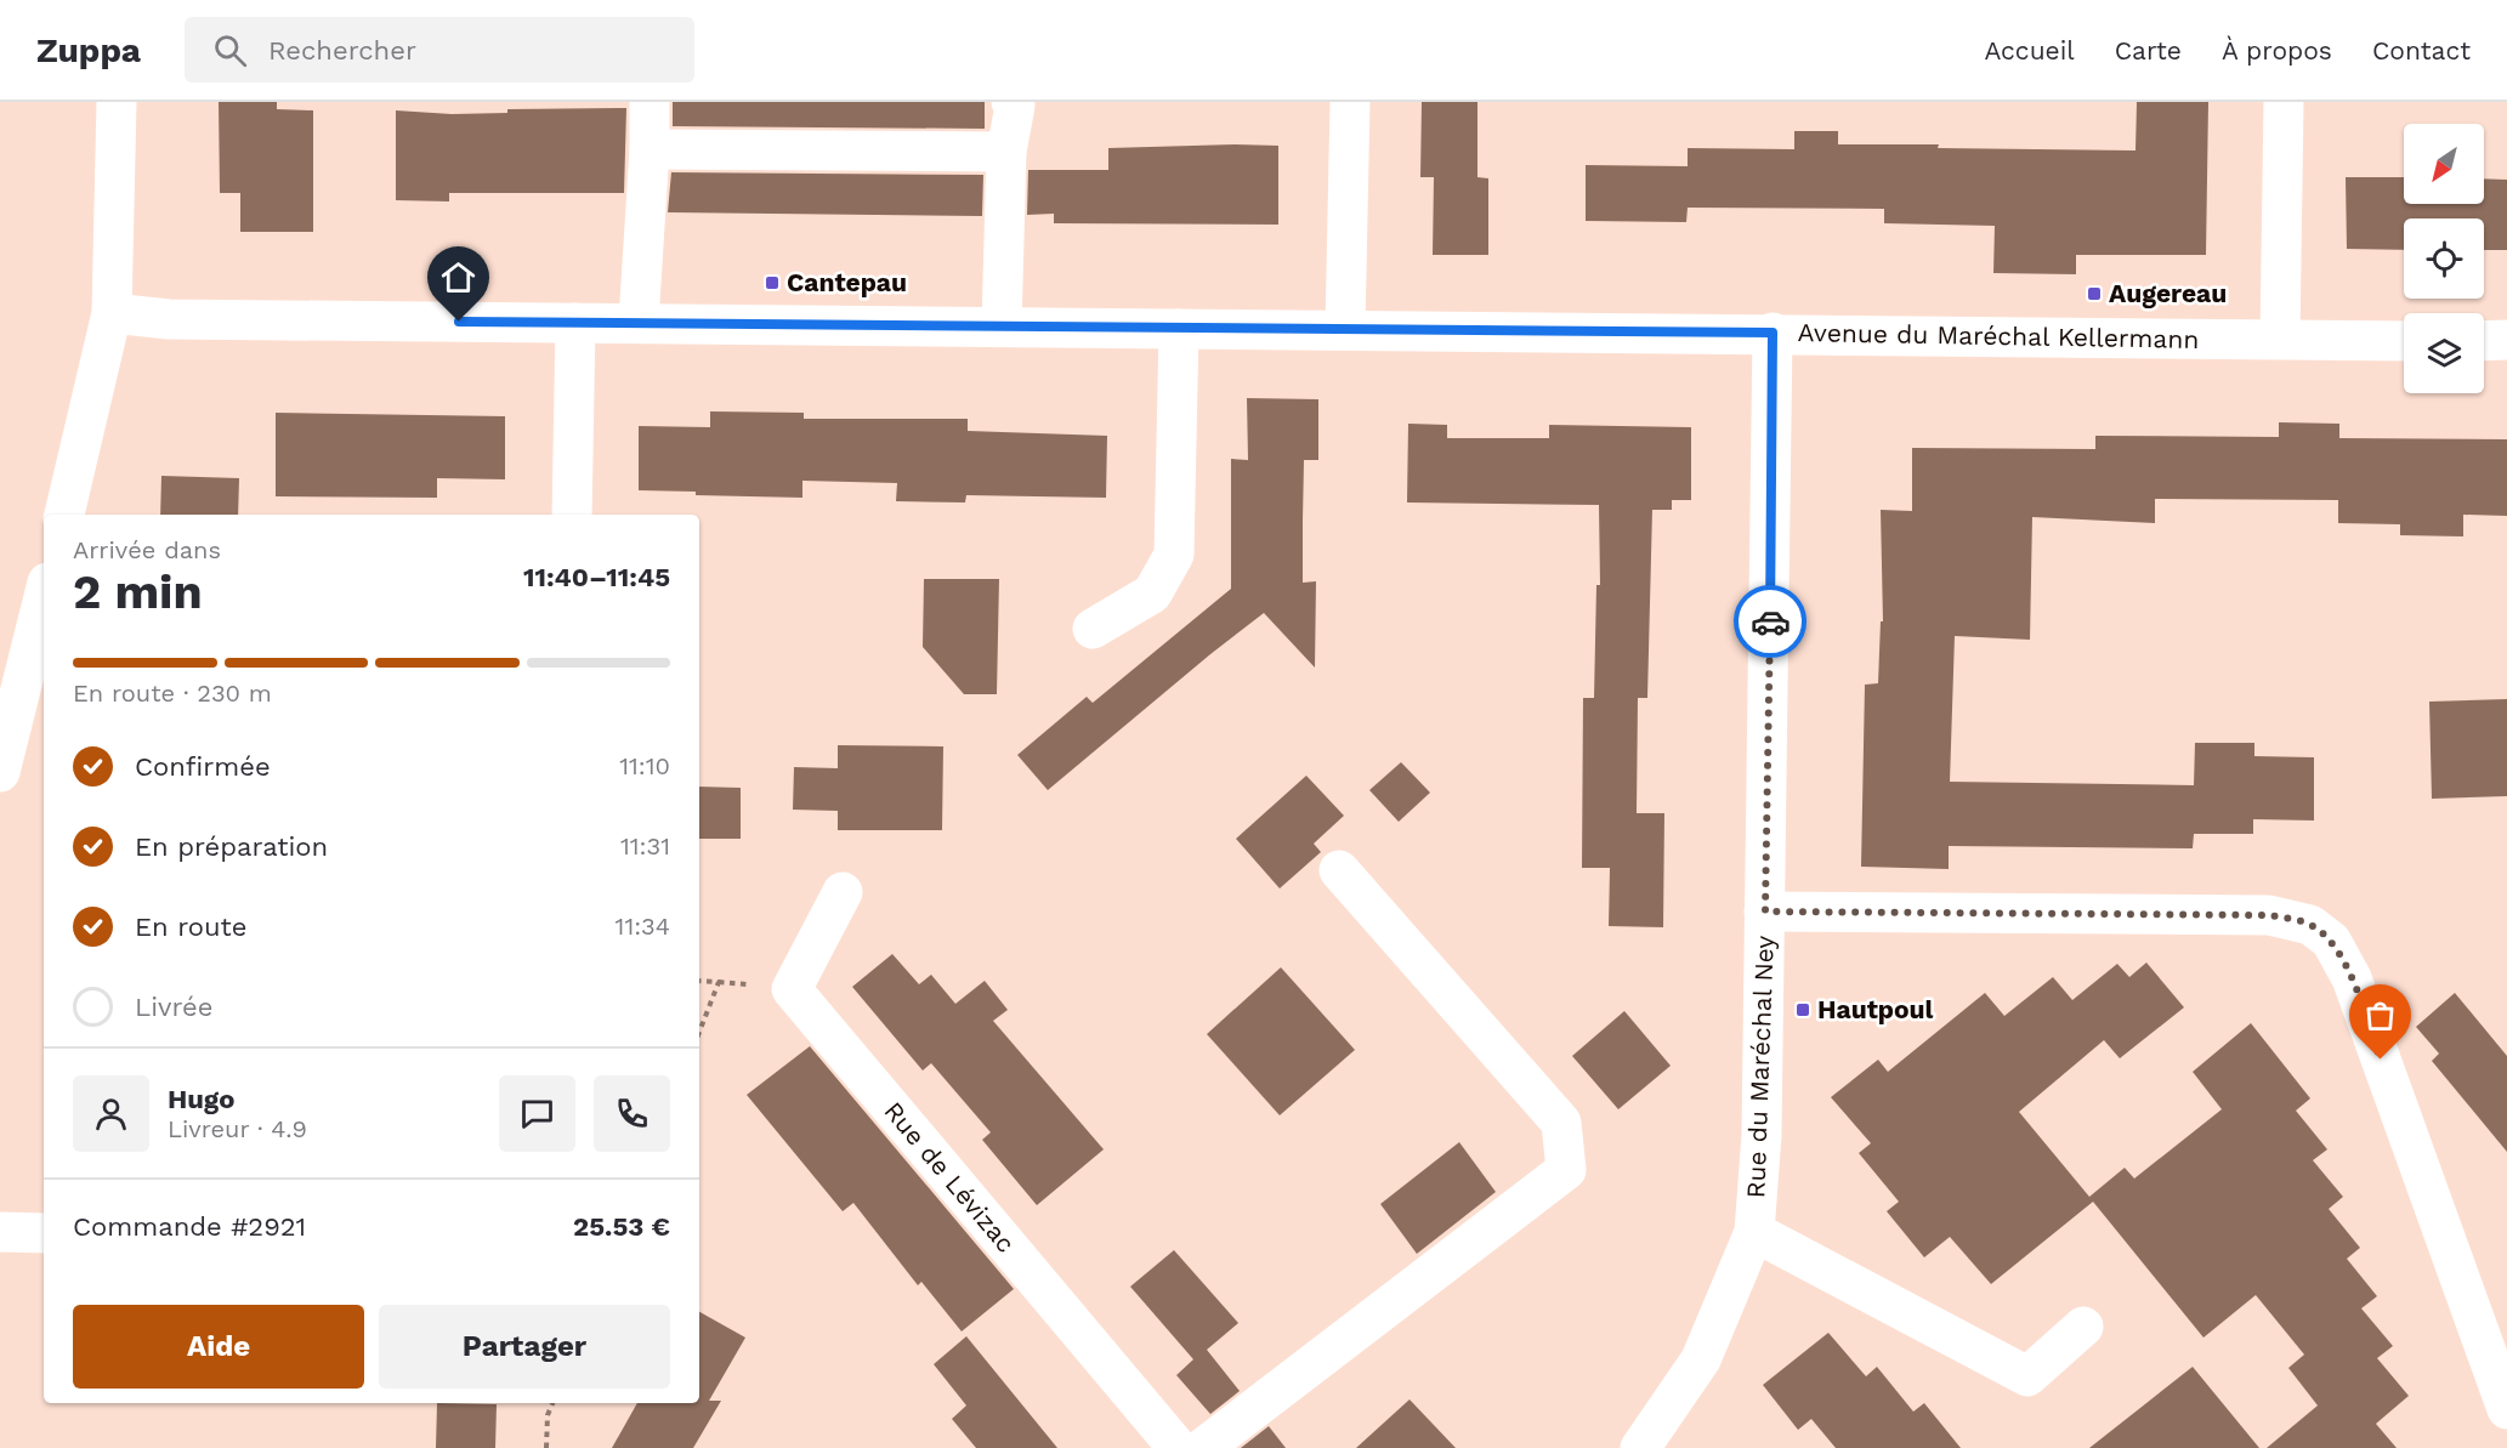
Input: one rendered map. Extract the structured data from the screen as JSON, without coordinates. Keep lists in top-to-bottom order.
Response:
{
  "streets": {
    "street": ["Avenue du Maréchal Kellermann", "Rue du Maréchal Ney", "Rue de Lévizac"]
  },
  "crossings": [
    ["Avenue du Maréchal Kellermann", "Rue du Maréchal Ney"]
  ],
  "places": {
    "transit": ["Cantepau", "Augereau", "Hautpoul"]
  },
  "north": "bottom left",
  "page": {
    "header": "Zuppa",
    "search": "Rechercher",
    "nav": [
      "Accueil",
      "Carte",
      "À propos",
      "Contact"
    ],
    "heading": ["2 min", "Arrivée dans", "11:40–11:45"],
    "panel": [
      "Hugo",
      "Livreur · 4.9",
      "Commande #2921",
      "25.53 €"
    ],
    "bar": "En route · 230 m",
    "list": [
      ["Confirmée", "11:10"],
      ["En préparation", "11:31"],
      ["En route", "11:34"],
      "Livrée"
    ],
    "buttons": ["Aide", "Partager"]
  }
}
